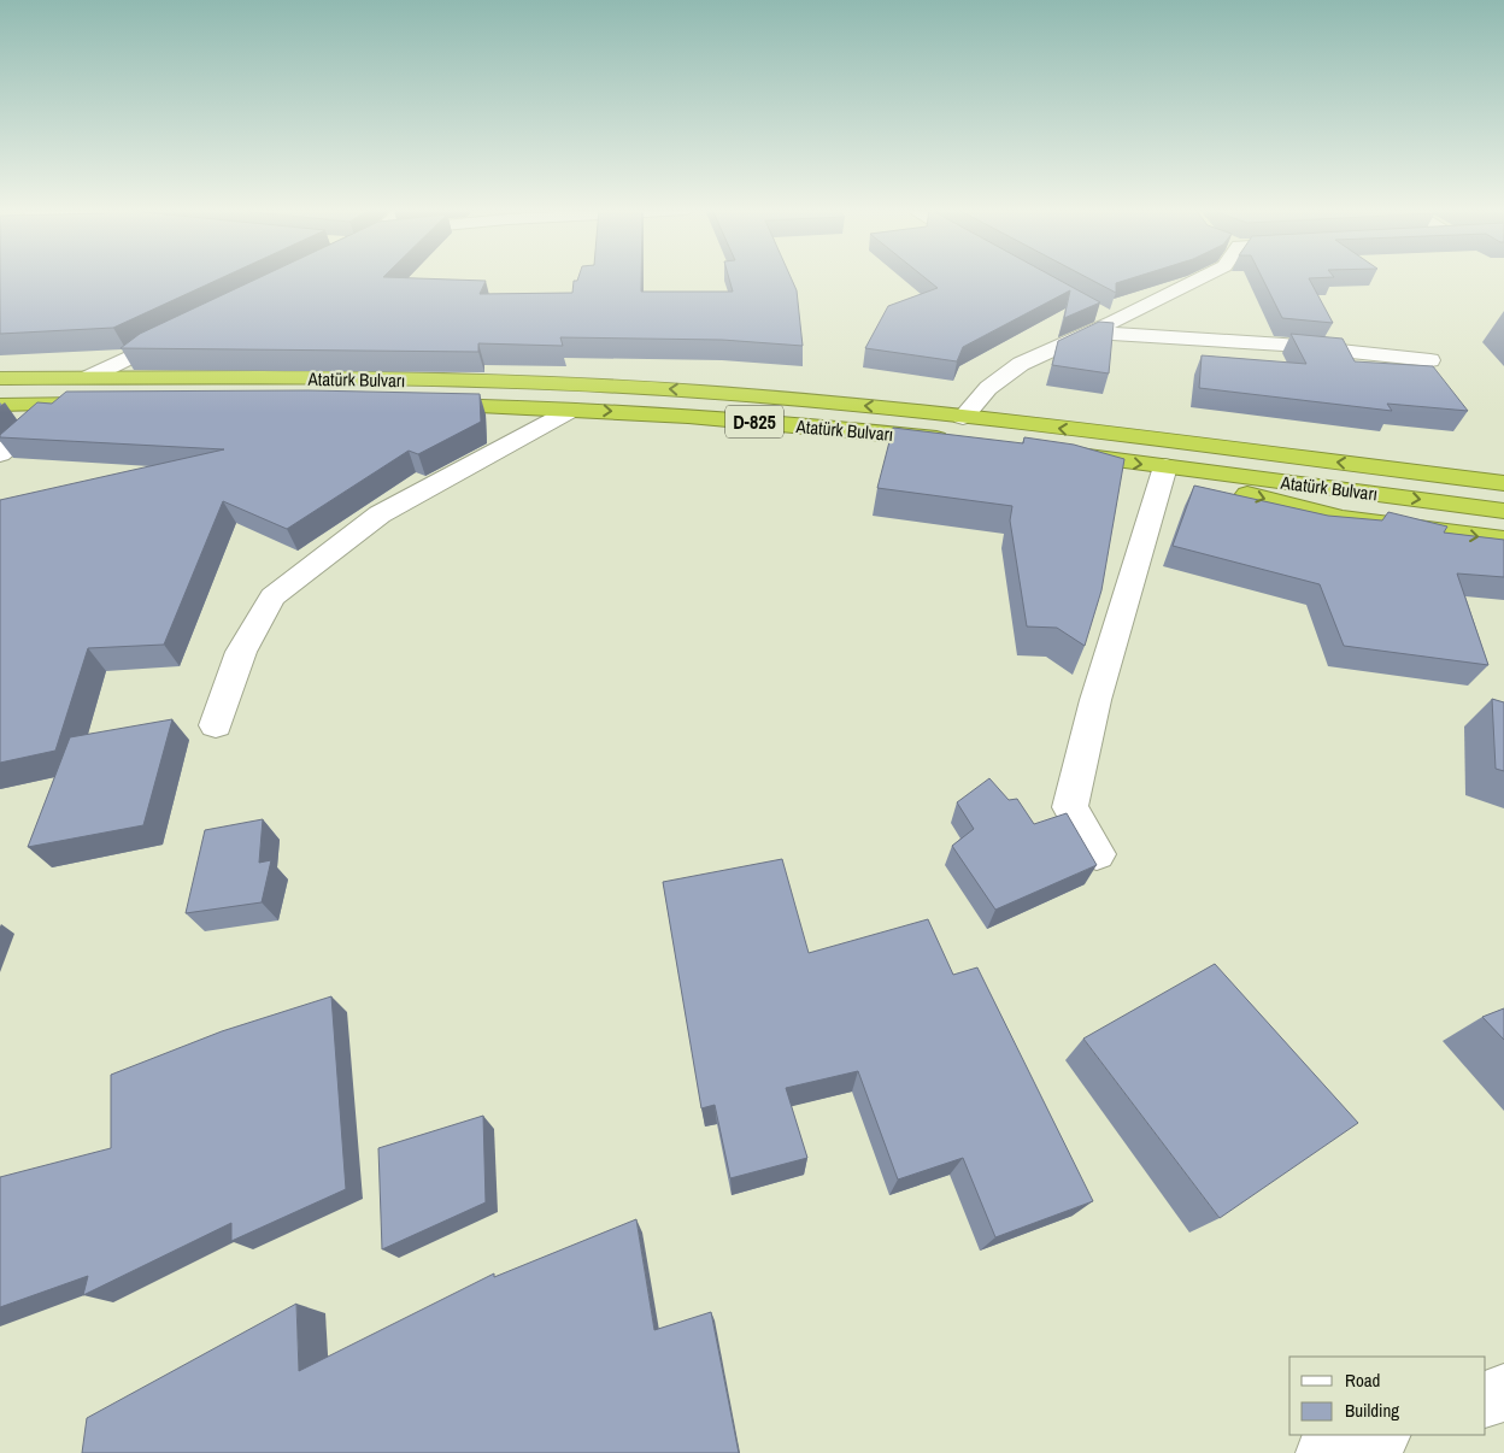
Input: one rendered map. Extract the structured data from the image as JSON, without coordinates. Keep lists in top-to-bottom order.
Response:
{
  "streets": {
    "highway": ["Atatürk Bulvarı", "D-825"]
  },
  "legend": ["Road", "Building"]
}
